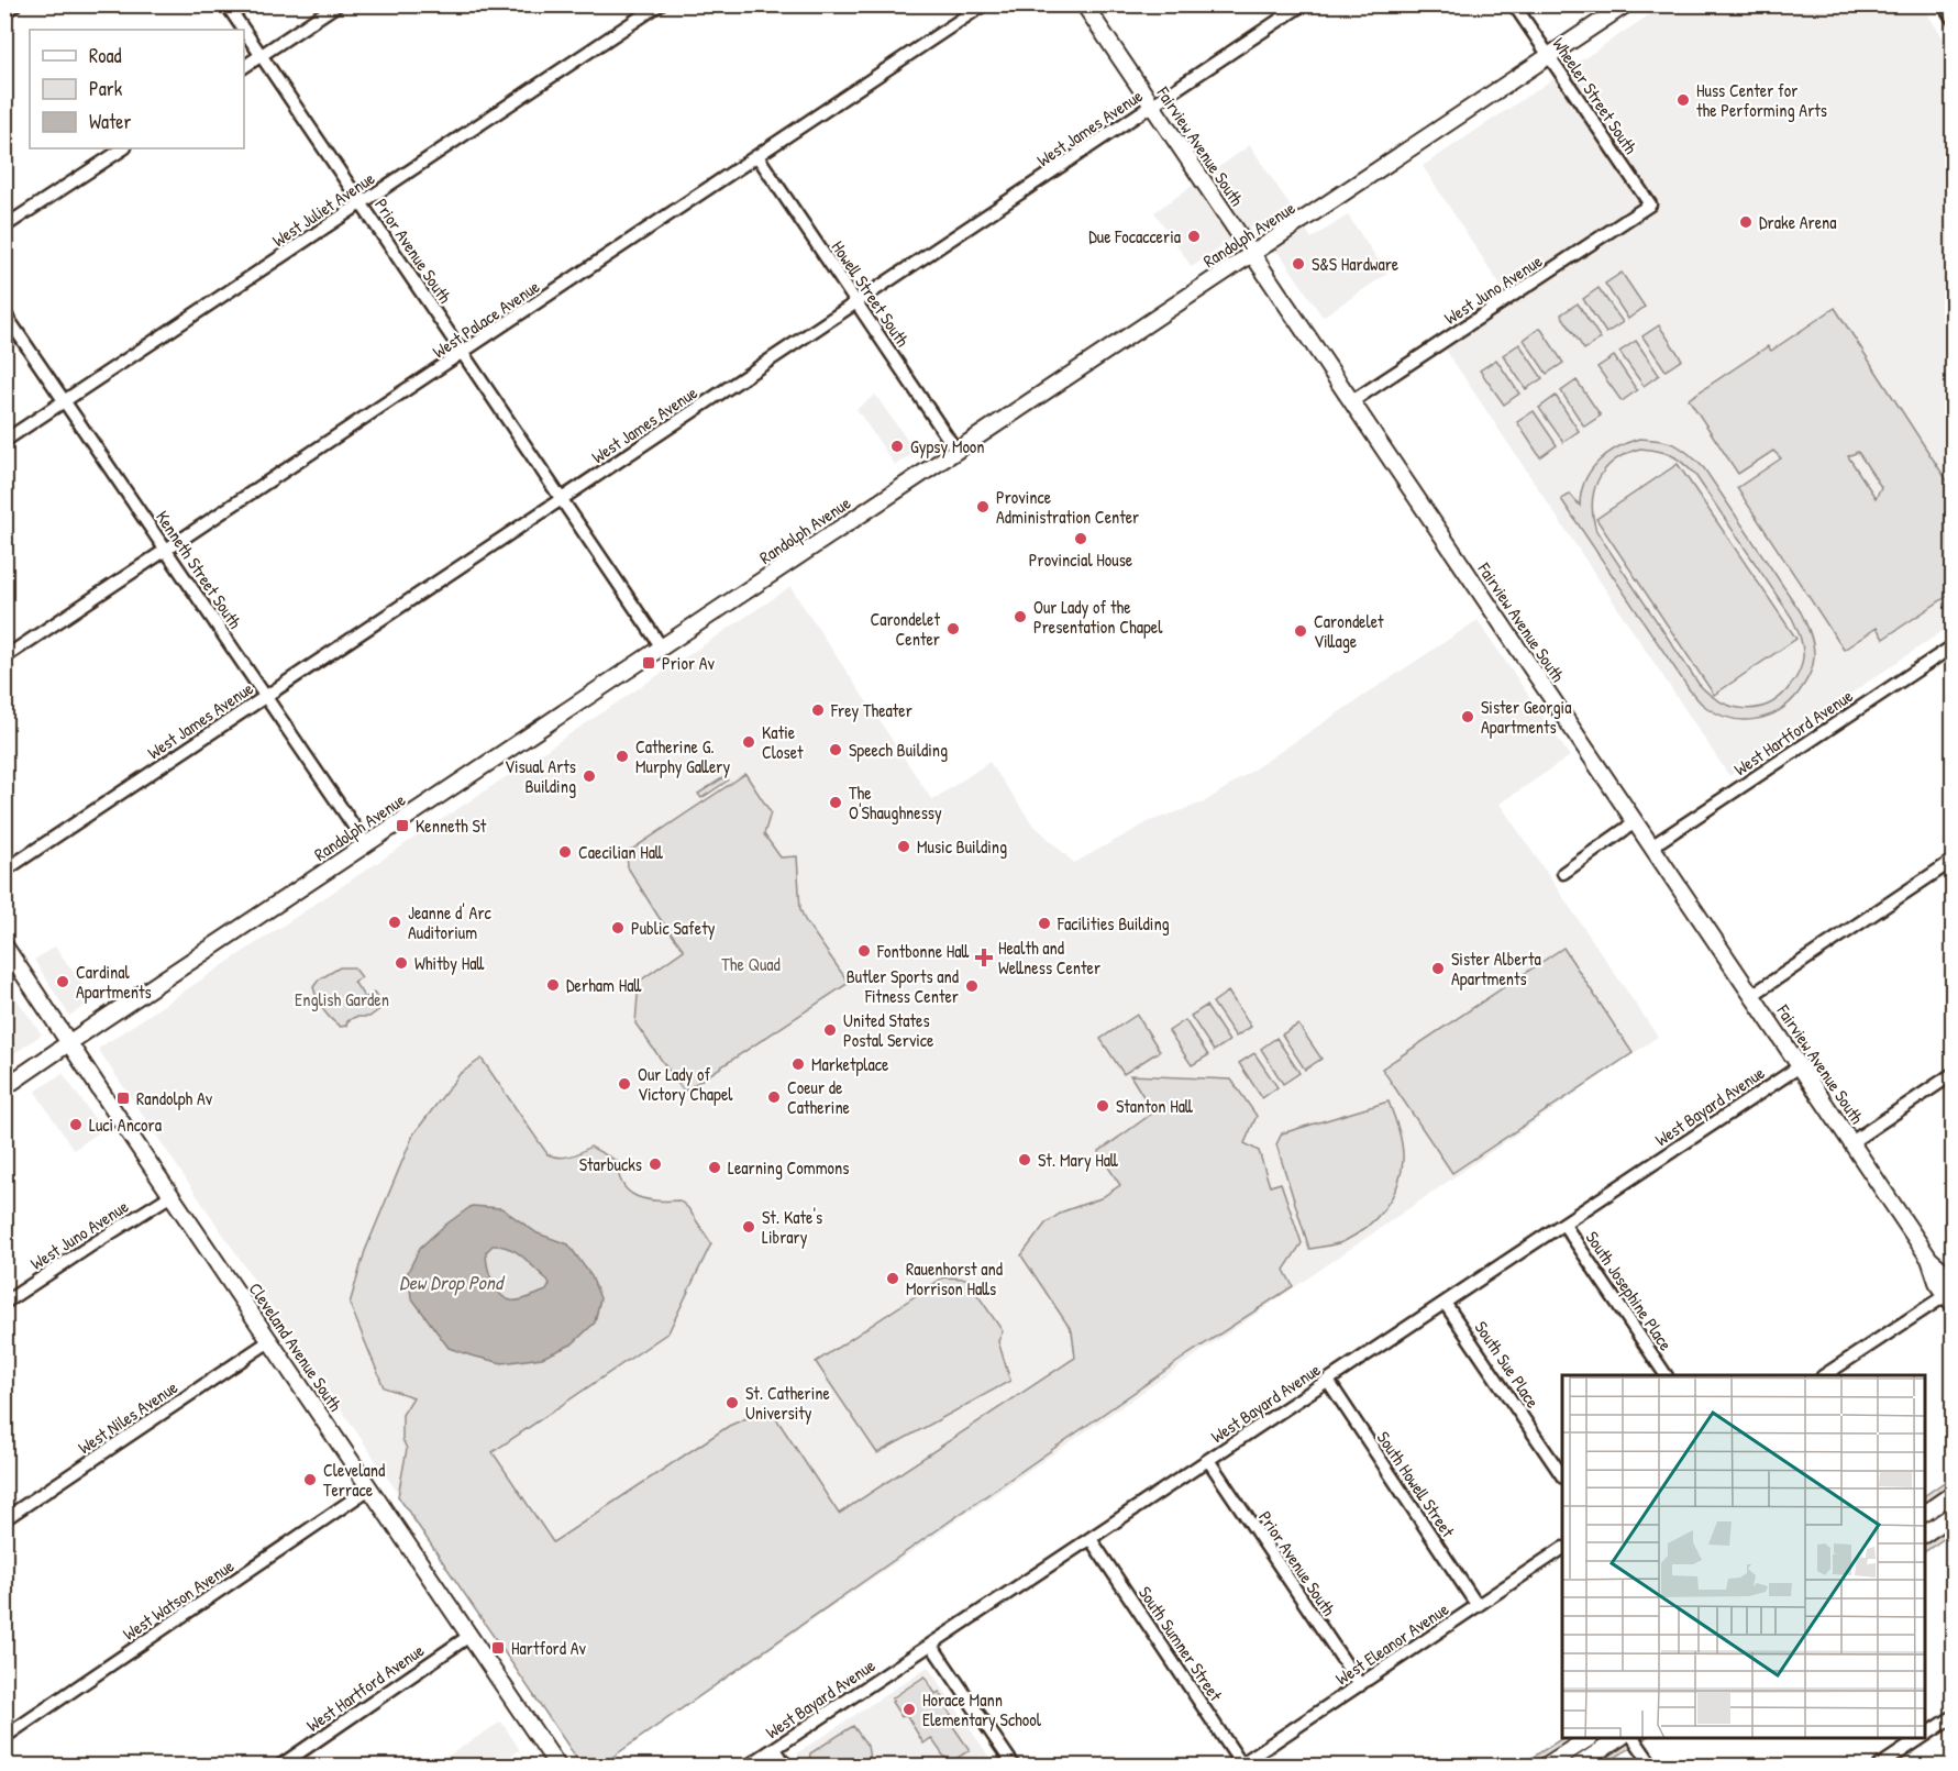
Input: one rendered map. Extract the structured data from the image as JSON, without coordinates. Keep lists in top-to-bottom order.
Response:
{
  "streets": {
    "street": [
      "Wheeler Street South",
      "West James Avenue",
      "Fairview Avenue South",
      "West Juliet Avenue",
      "Randolph Avenue",
      "Prior Avenue South",
      "West Juno Avenue",
      "Howell Street South",
      "West Palace Avenue",
      "Kenneth Street South",
      "West Hartford Avenue",
      "West Bayard Avenue",
      "South Josephine Place",
      "Cleveland Avenue South",
      "South Sue Place",
      "West Niles Avenue",
      "South Howell Street",
      "West Watson Avenue",
      "South Sumner Street",
      "West Eleanor Avenue"
    ]
  },
  "crossings": [
    ["Wheeler Street South", "Randolph Avenue"],
    ["Wheeler Street South", "West Juno Avenue"],
    ["West James Avenue", "Fairview Avenue South"],
    ["West James Avenue", "Prior Avenue South"],
    ["West James Avenue", "Howell Street South"],
    ["West James Avenue", "Kenneth Street South"],
    ["Fairview Avenue South", "Randolph Avenue"],
    ["Fairview Avenue South", "West Juno Avenue"],
    ["Fairview Avenue South", "West Hartford Avenue"],
    ["Fairview Avenue South", "West Bayard Avenue"],
    ["West Juliet Avenue", "Prior Avenue South"],
    ["West Juliet Avenue", "Kenneth Street South"],
    ["Randolph Avenue", "Prior Avenue South"],
    ["Randolph Avenue", "Howell Street South"],
    ["Randolph Avenue", "Kenneth Street South"],
    ["Randolph Avenue", "Cleveland Avenue South"],
    ["Prior Avenue South", "West Palace Avenue"],
    ["Prior Avenue South", "West Bayard Avenue"],
    ["Prior Avenue South", "West Eleanor Avenue"],
    ["West Juno Avenue", "Cleveland Avenue South"],
    ["Howell Street South", "West Palace Avenue"],
    ["West Palace Avenue", "Kenneth Street South"],
    ["West Hartford Avenue", "Cleveland Avenue South"],
    ["West Bayard Avenue", "South Josephine Place"],
    ["West Bayard Avenue", "South Sue Place"],
    ["West Bayard Avenue", "South Howell Street"],
    ["West Bayard Avenue", "South Sumner Street"],
    ["Cleveland Avenue South", "West Niles Avenue"],
    ["Cleveland Avenue South", "West Watson Avenue"],
    ["South Howell Street", "West Eleanor Avenue"],
    ["South Sumner Street", "West Eleanor Avenue"]
  ],
  "water": ["Dew Drop Pond"],
  "parks": ["The Quad", "English Garden"],
  "places": {
    "other": [
      "Huss Center for the Performing Arts",
      "Drake Arena",
      "Due Focacceria",
      "S&S Hardware",
      "Gypsy Moon",
      "Province Administration Center",
      "Provincial House",
      "Our Lady of the Presentation Chapel",
      "Carondelet Center",
      "Carondelet Village",
      "Frey Theater",
      "Sister Georgia Apartments",
      "Katie Closet",
      "Speech Building",
      "Catherine G. Murphy Gallery",
      "Visual Arts Building",
      "The O'Shaughnessy",
      "Music Building",
      "Caecilian Hall",
      "Jeanne d' Arc Auditorium",
      "Facilities Building",
      "Public Safety",
      "Fontbonne Hall",
      "Whitby Hall",
      "Sister Alberta Apartments",
      "Cardinal Apartments",
      "Derham Hall",
      "Butler Sports and Fitness Center",
      "United States Postal Service",
      "Marketplace",
      "Our Lady of Victory Chapel",
      "Coeur de Catherine",
      "Stanton Hall",
      "Luci Ancora",
      "St. Mary Hall",
      "Starbucks",
      "Learning Commons",
      "St. Kate's Library",
      "Rauenhorst and Morrison Halls",
      "St. Catherine University",
      "Cleveland Terrace",
      "Horace Mann Elementary School"
    ],
    "transit": [
      "Prior Av",
      "Kenneth St",
      "Randolph Av",
      "Hartford Av"
    ],
    "health": ["Health and Wellness Center"]
  },
  "legend": ["Road", "Park", "Water"]
}
